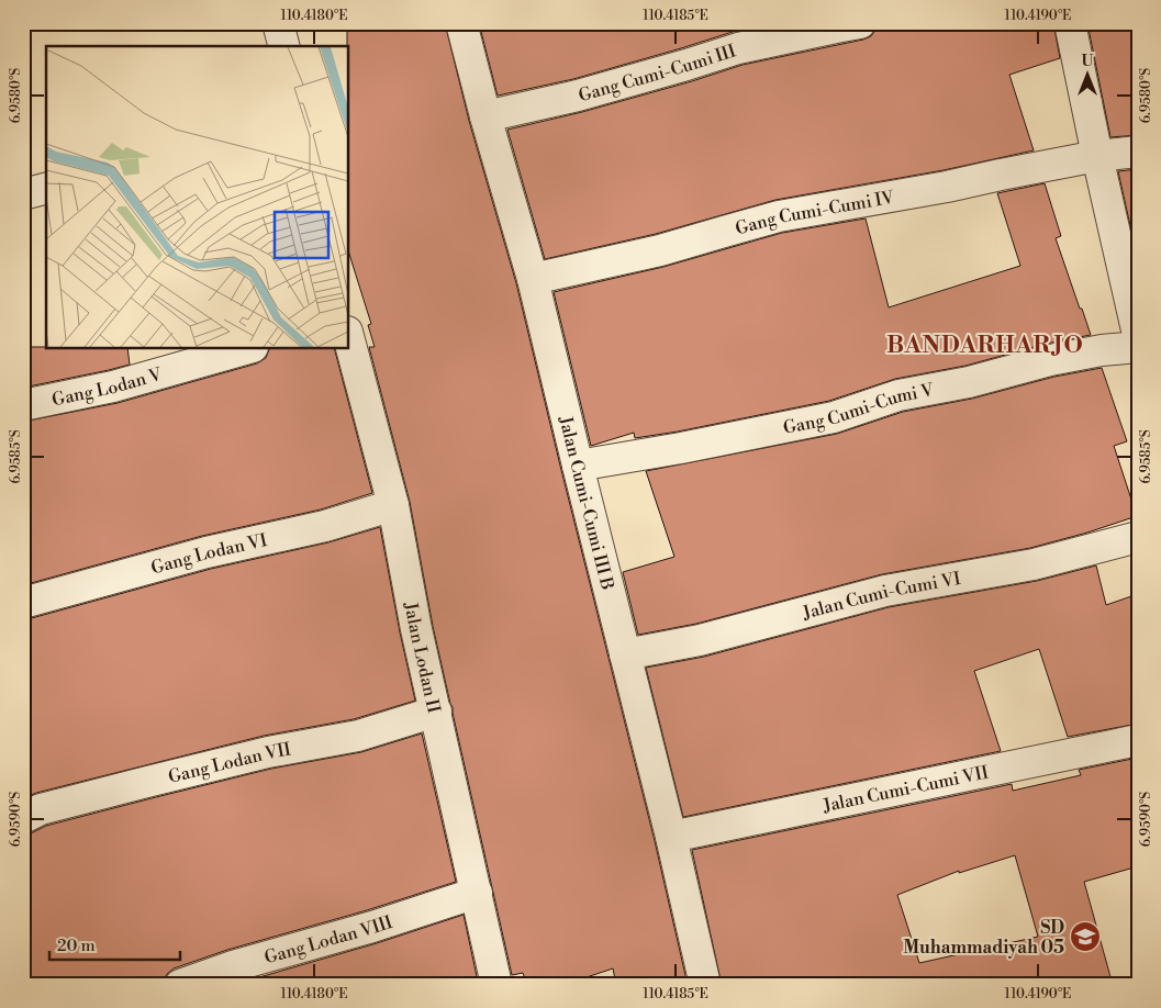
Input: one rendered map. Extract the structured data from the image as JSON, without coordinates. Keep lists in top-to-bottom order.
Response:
{
  "streets": {
    "street": [
      "Gang Cumi-Cumi III",
      "Gang Cumi-Cumi IV",
      "Gang Lodan V",
      "Gang Cumi-Cumi V",
      "Jalan Cumi-Cumi III B",
      "Gang Lodan VI",
      "Jalan Cumi-Cumi VI",
      "Jalan Lodan II",
      "Gang Lodan VII",
      "Jalan Cumi-Cumi VII",
      "Gang Lodan VIII"
    ]
  },
  "crossings": [
    ["Gang Cumi-Cumi III", "Jalan Cumi-Cumi III B"],
    ["Gang Cumi-Cumi IV", "Jalan Cumi-Cumi III B"],
    ["Gang Cumi-Cumi V", "Jalan Cumi-Cumi III B"],
    ["Jalan Cumi-Cumi III B", "Jalan Cumi-Cumi VI"],
    ["Jalan Cumi-Cumi III B", "Jalan Cumi-Cumi VII"],
    ["Gang Lodan VI", "Jalan Lodan II"],
    ["Jalan Lodan II", "Gang Lodan VII"],
    ["Jalan Lodan II", "Gang Lodan VIII"]
  ],
  "districts": ["BANDARHARJO"],
  "places": {
    "school or university": ["SD Muhammadiyah 05"]
  },
  "scale_bar": "20 m",
  "north": "top",
  "coordinates": [
    "110.4180°E",
    "110.4185°E",
    "110.4190°E",
    "6.9580°S",
    "6.9585°S",
    "6.9590°S"
  ]
}
